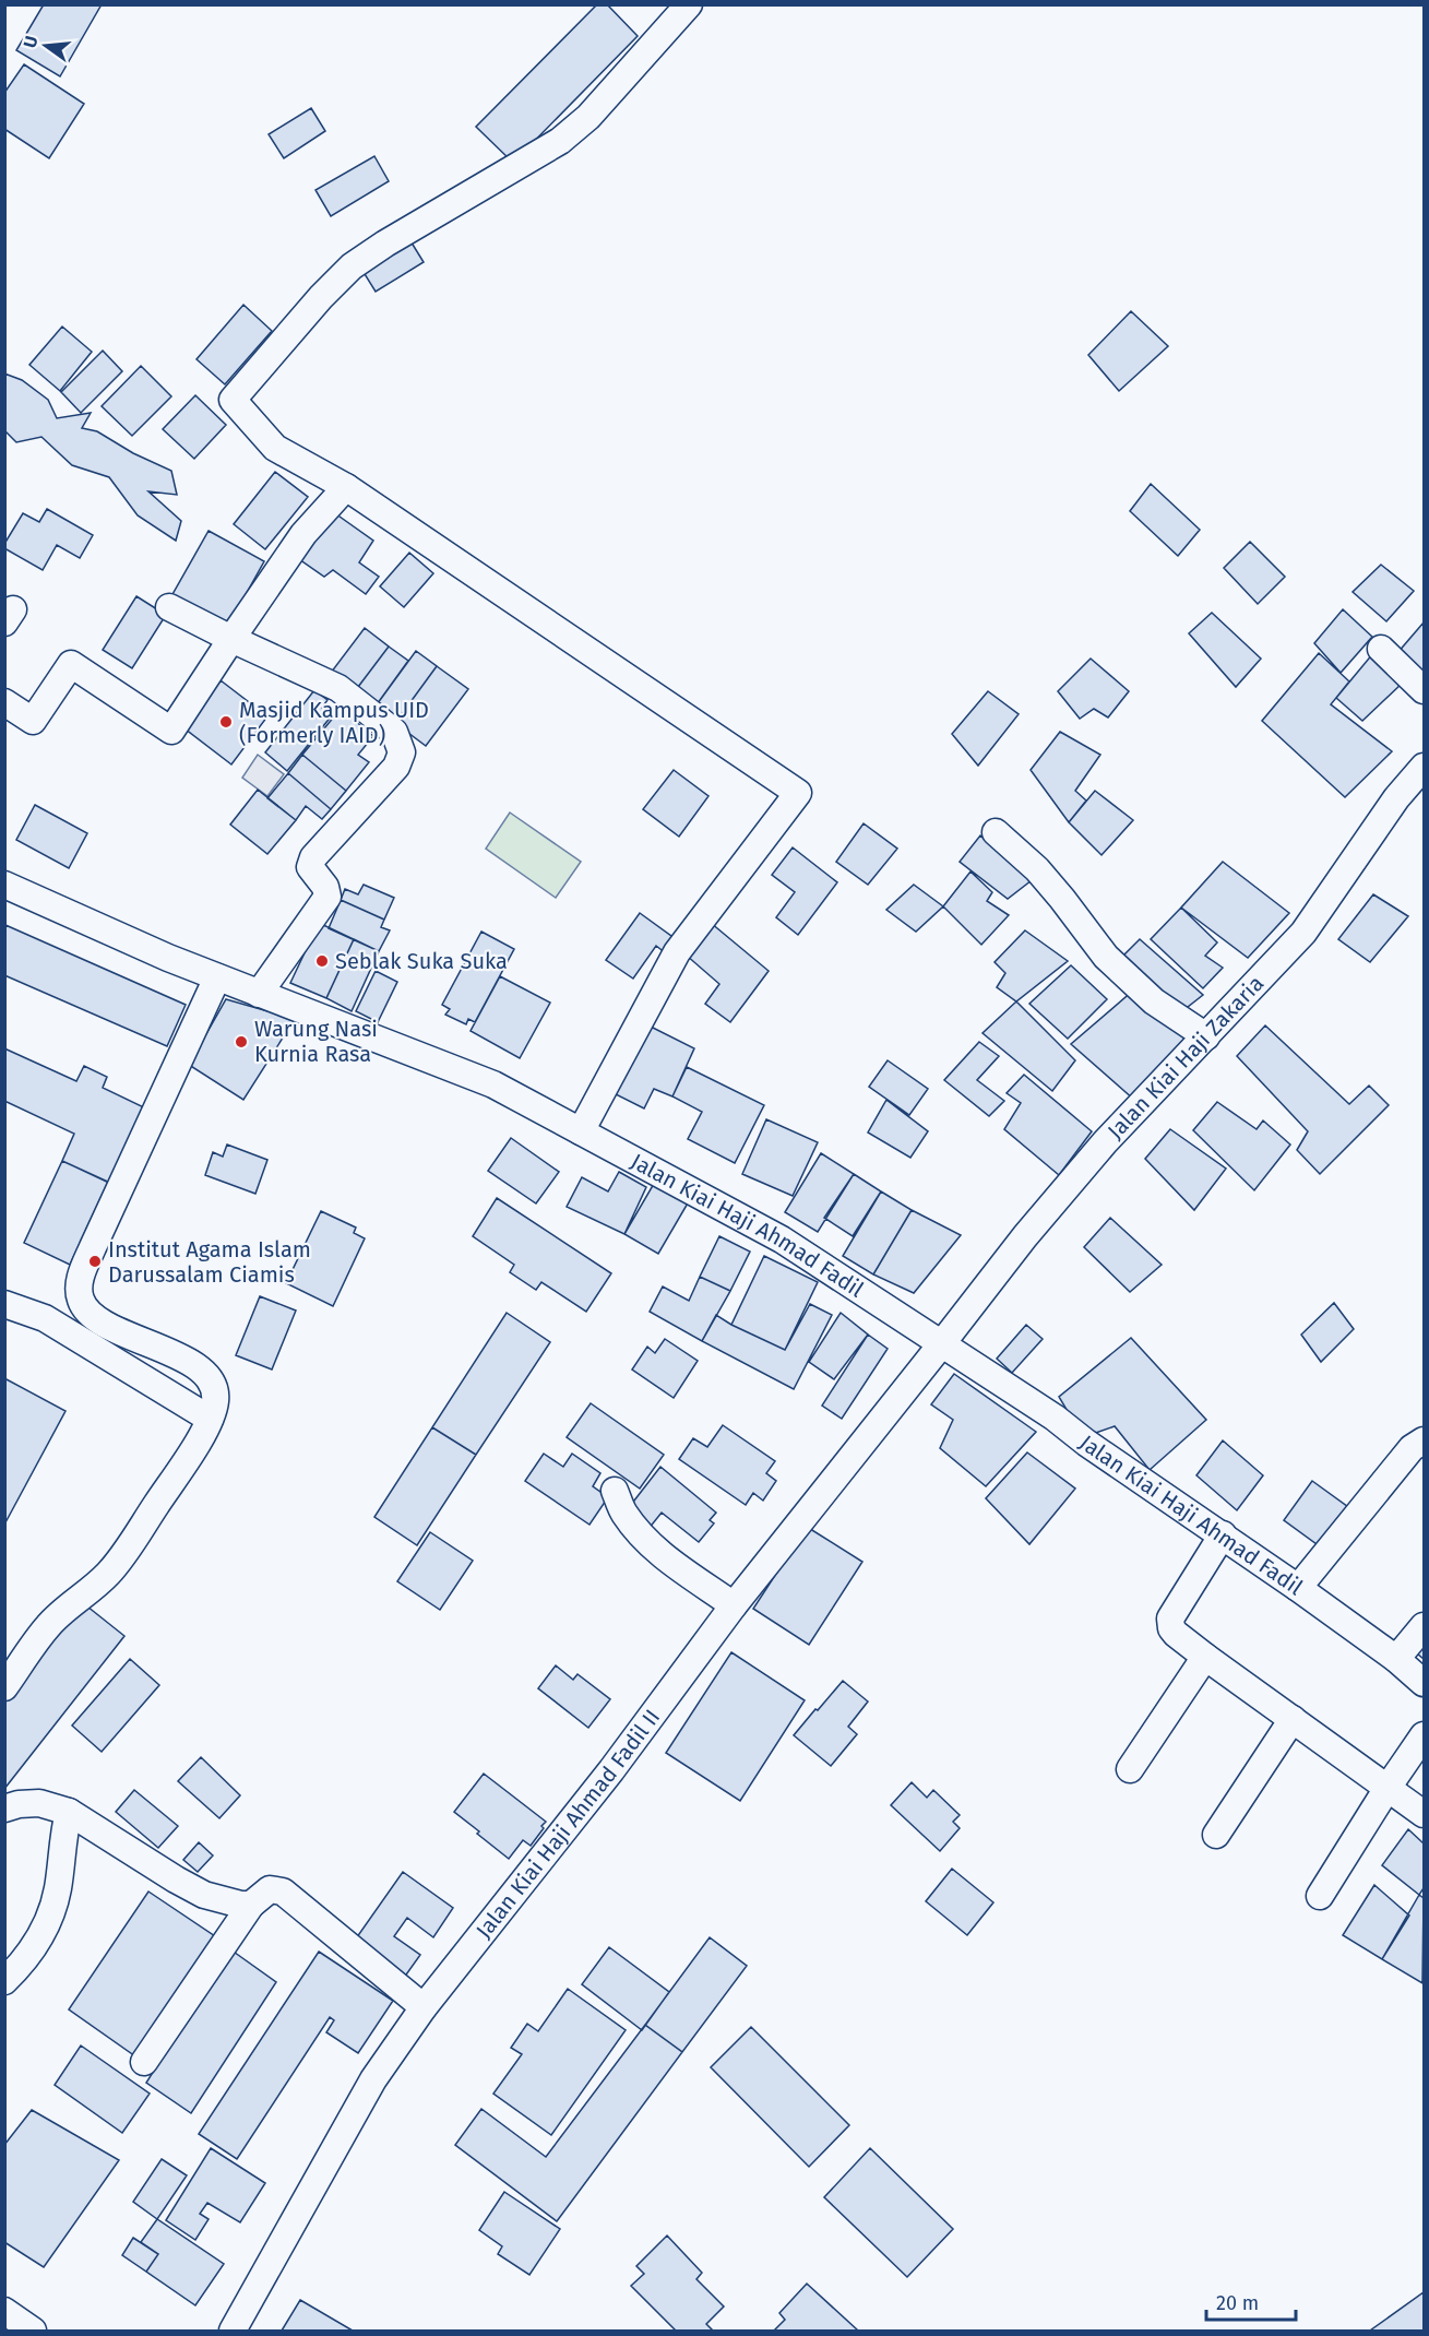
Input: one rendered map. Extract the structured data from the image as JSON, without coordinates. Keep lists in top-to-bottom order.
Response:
{
  "streets": {
    "street": ["Jalan Kiai Haji Zakaria", "Jalan Kiai Haji Ahmad Fadil", "Jalan Kiai Haji Ahmad Fadil II"]
  },
  "crossings": [
    ["Jalan Kiai Haji Zakaria", "Jalan Kiai Haji Ahmad Fadil"],
    ["Jalan Kiai Haji Zakaria", "Jalan Kiai Haji Ahmad Fadil II"],
    ["Jalan Kiai Haji Ahmad Fadil", "Jalan Kiai Haji Ahmad Fadil II"]
  ],
  "places": [
    "Masjid Kampus UID (Formerly IAID)",
    "Seblak Suka Suka",
    "Warung Nasi Kurnia Rasa",
    "Institut Agama Islam Darussalam Ciamis"
  ],
  "scale_bar": "20 m",
  "north": "left"
}
